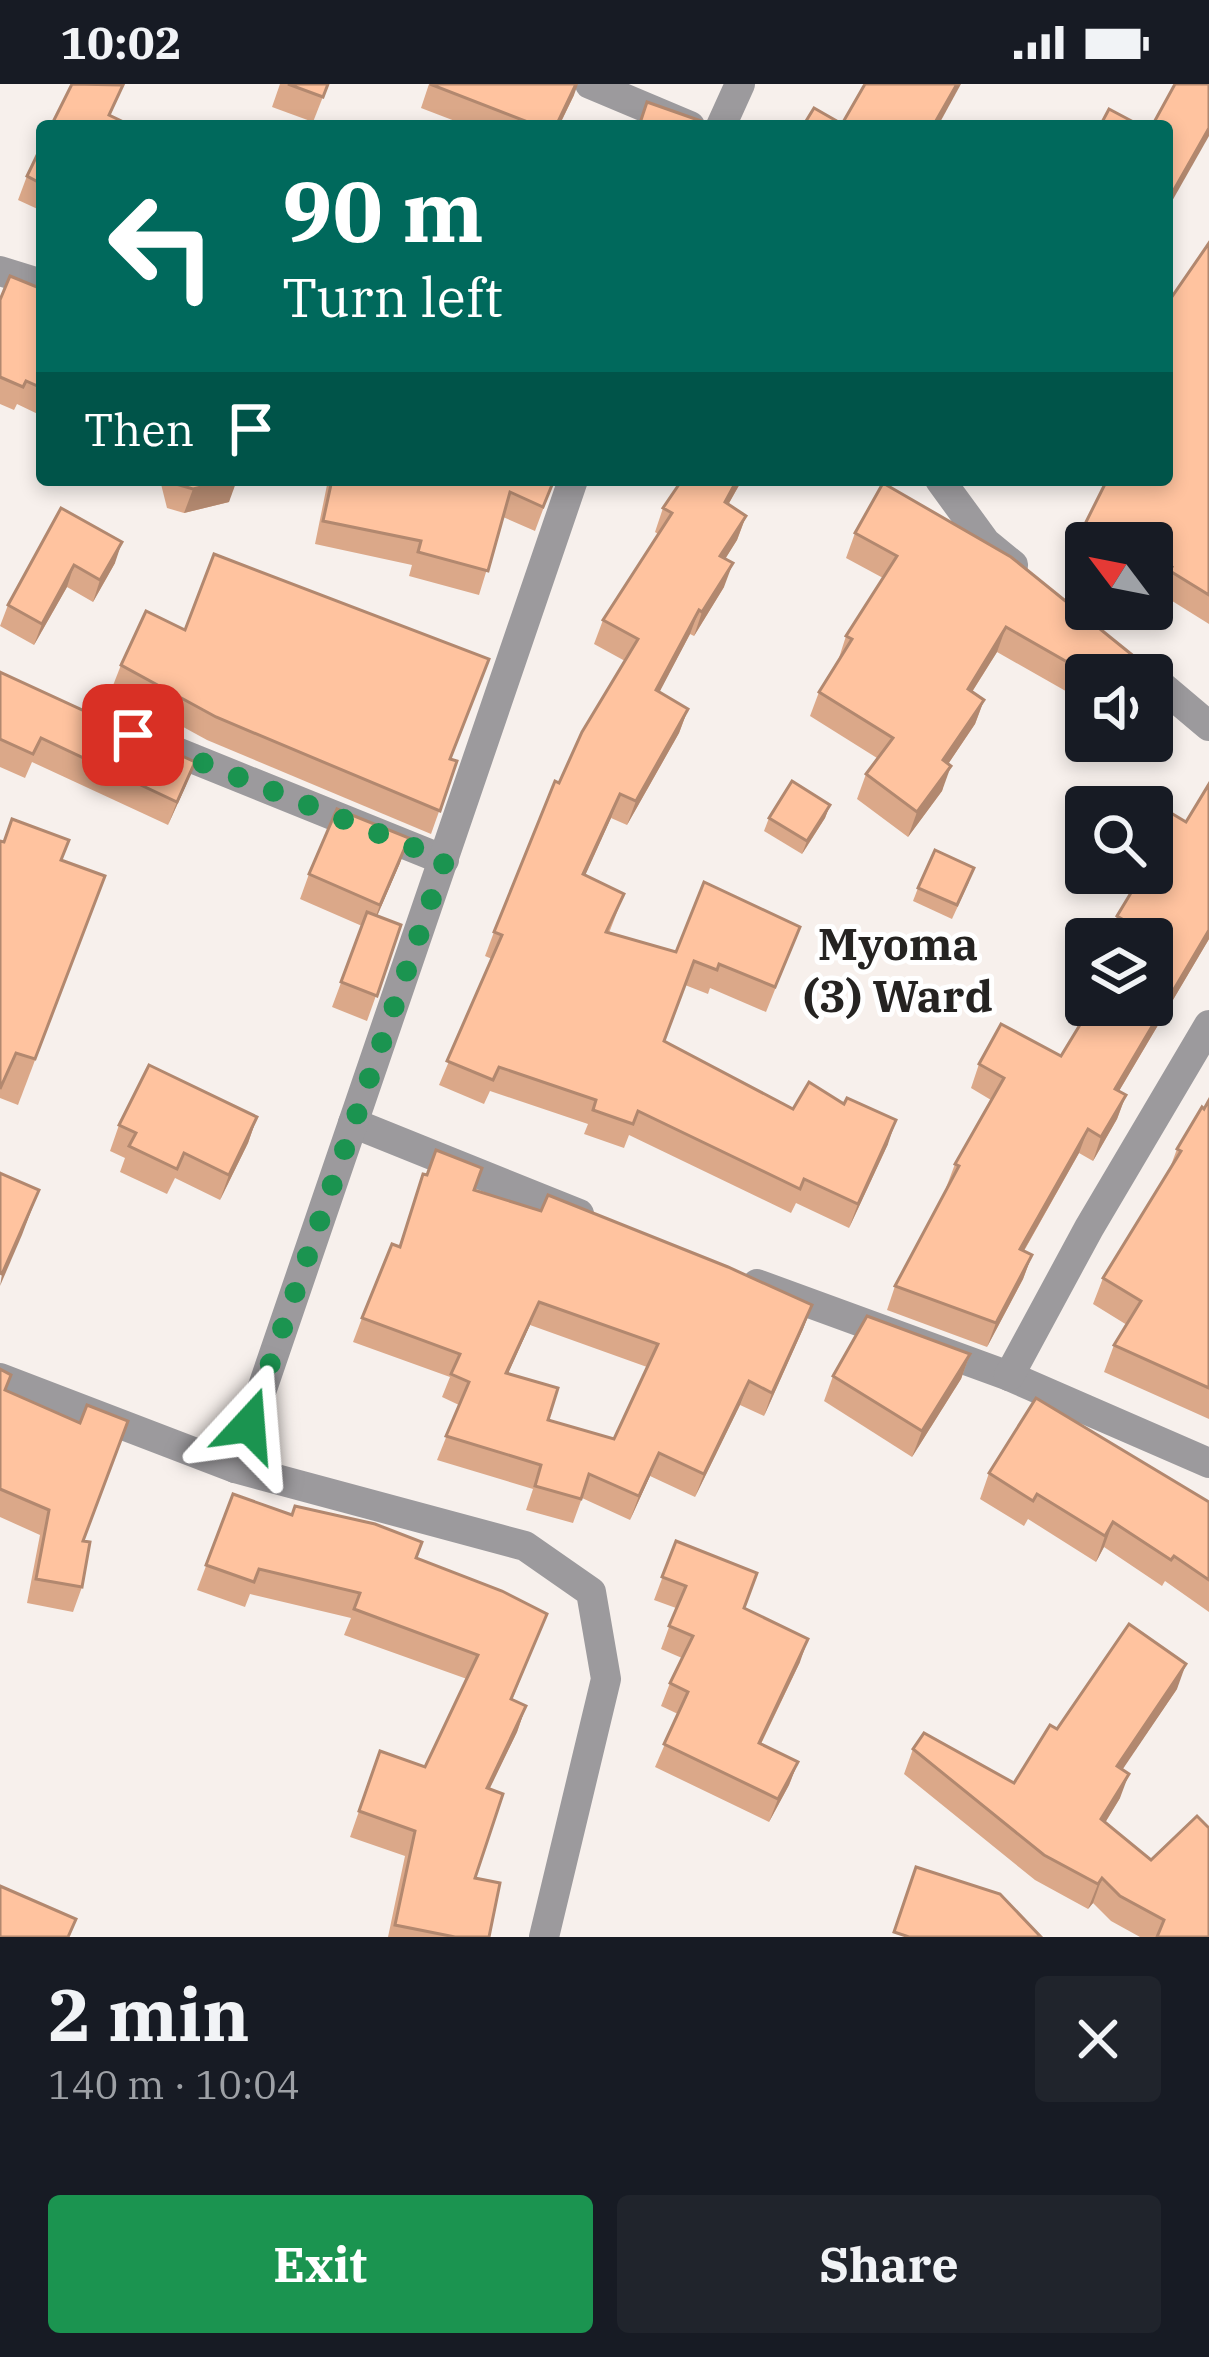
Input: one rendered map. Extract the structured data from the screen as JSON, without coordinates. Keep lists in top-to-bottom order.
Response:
{
  "districts": ["Myoma (3) Ward"],
  "north": "top left",
  "page": {
    "status": "10:02",
    "turn": ["90 m", "Turn left"],
    "then": "Then",
    "heading": ["2 min", "140 m · 10:04"],
    "buttons": ["Exit", "Share"]
  }
}
